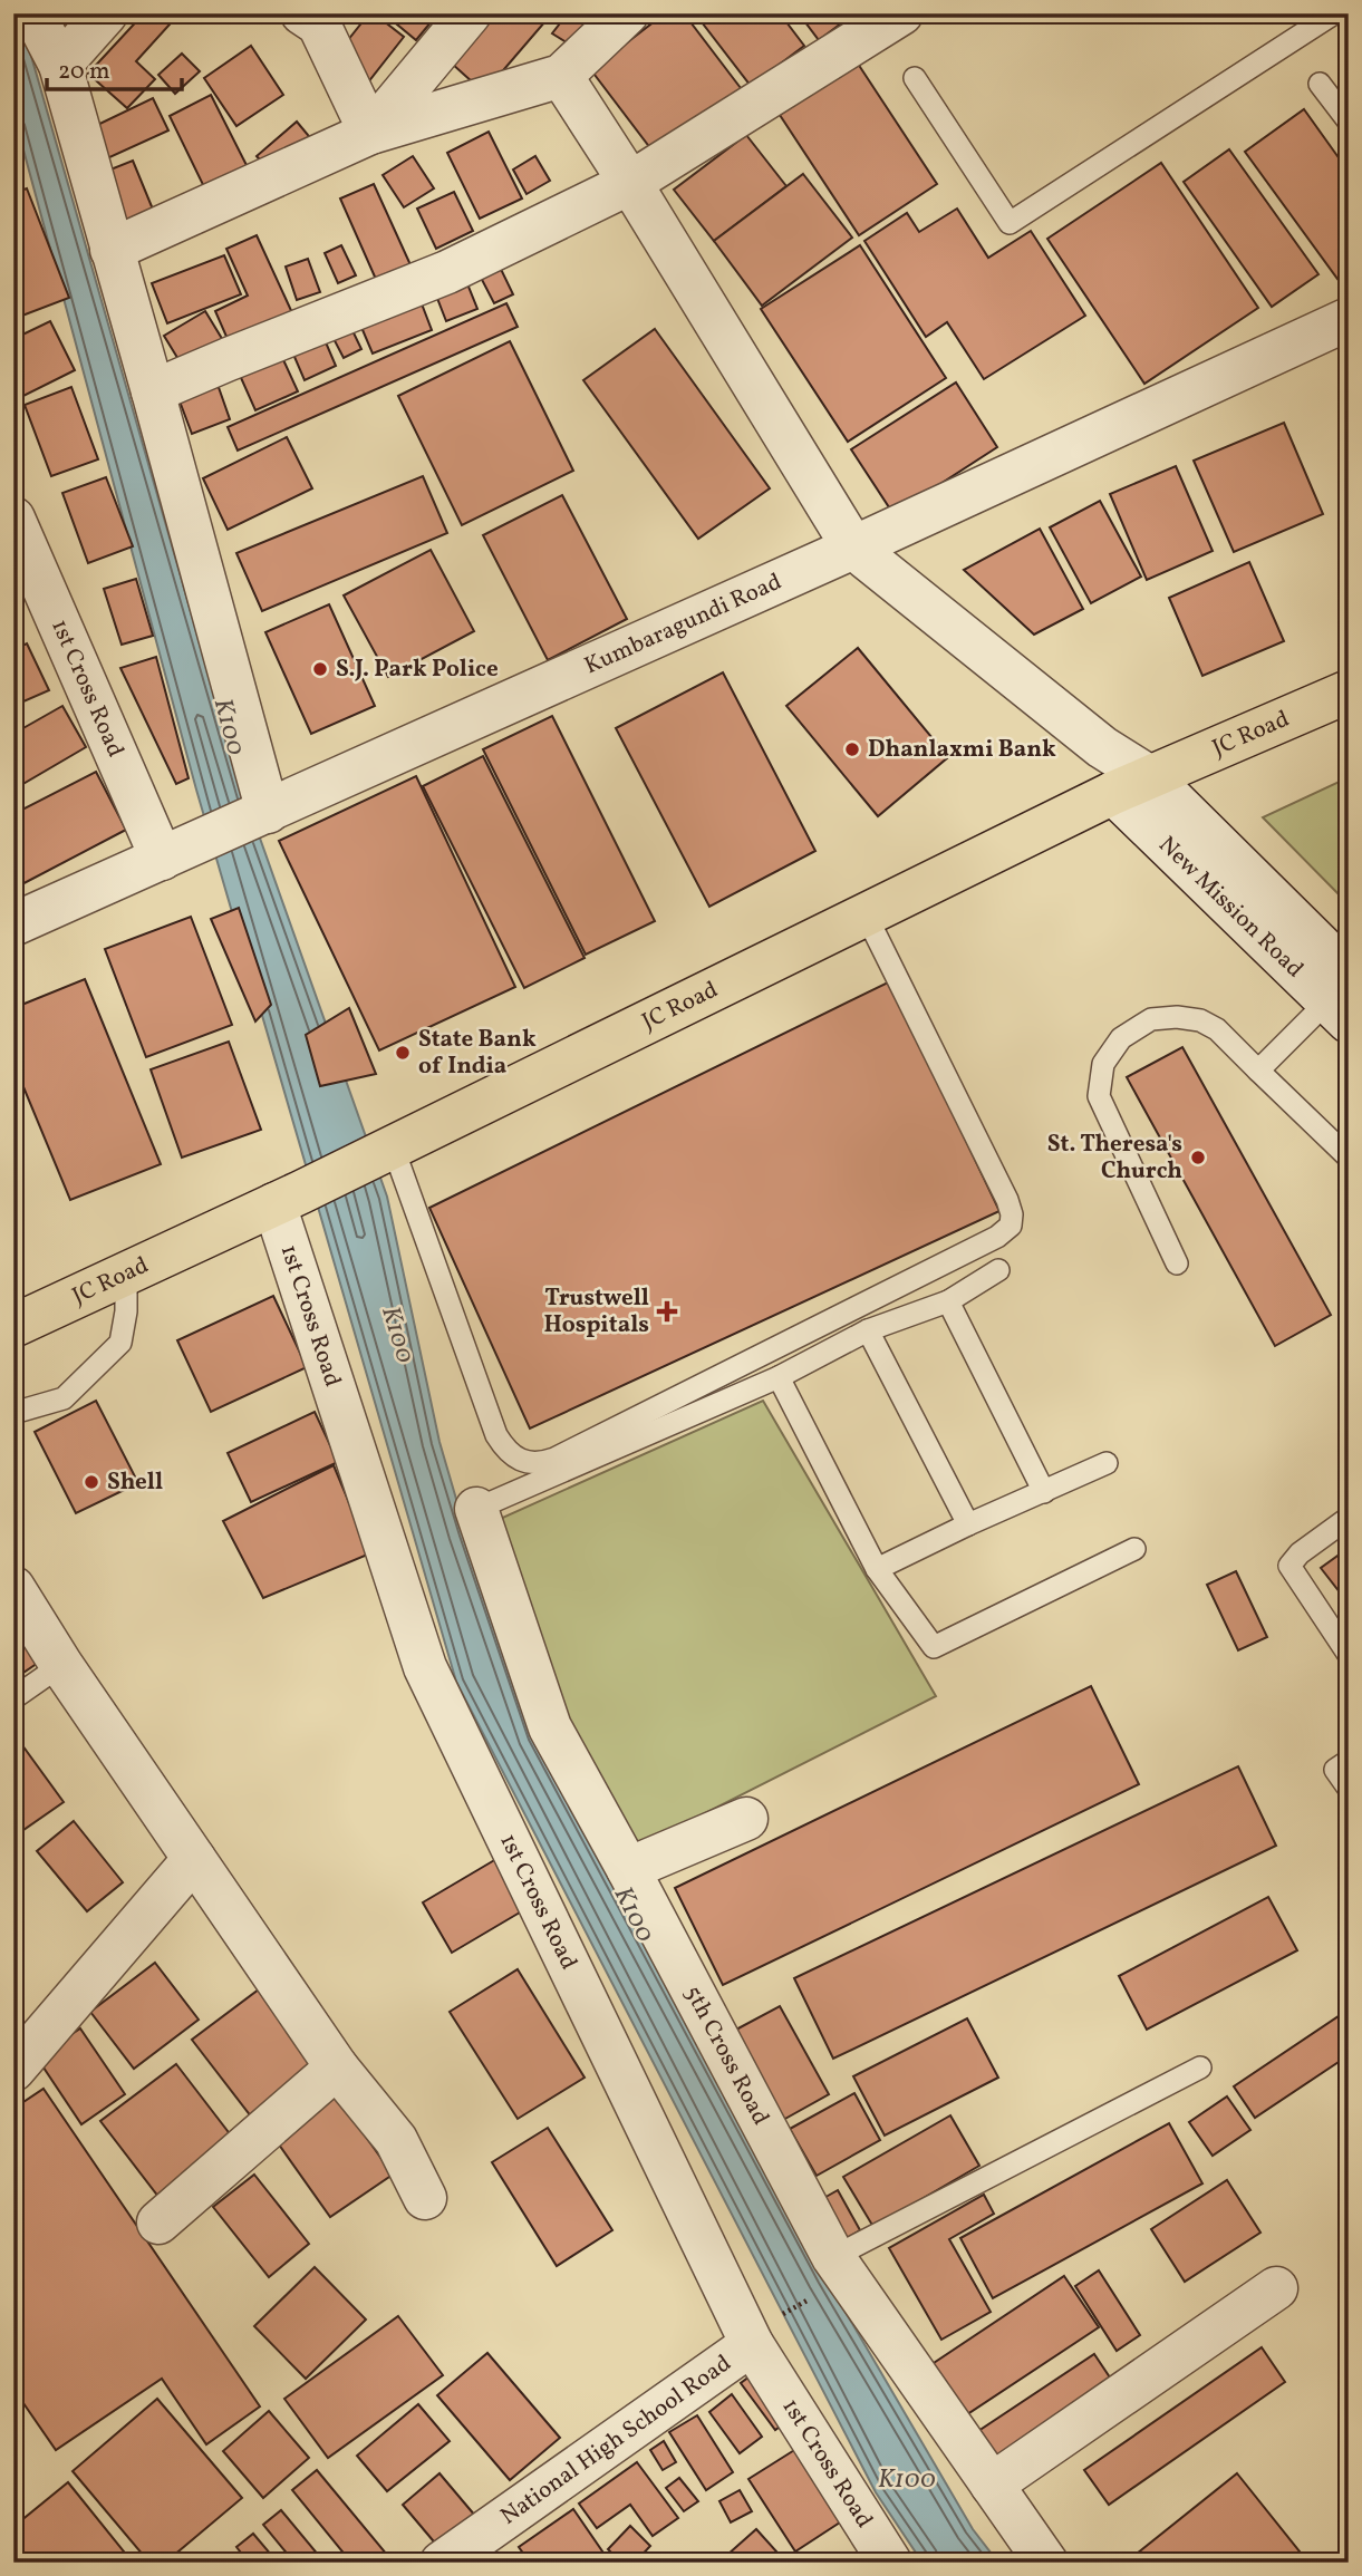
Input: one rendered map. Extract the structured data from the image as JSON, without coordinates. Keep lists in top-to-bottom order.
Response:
{
  "streets": {
    "main road": ["JC Road"],
    "street": [
      "Kumbaragundi Road",
      "1st Cross Road",
      "New Mission Road",
      "5th Cross Road",
      "National High School Road"
    ]
  },
  "crossings": [
    ["Kumbaragundi Road", "1st Cross Road"],
    ["1st Cross Road", "JC Road"],
    ["1st Cross Road", "National High School Road"],
    ["JC Road", "New Mission Road"]
  ],
  "water": ["K100"],
  "places": {
    "other": [
      "S.J. Park Police",
      "Dhanlaxmi Bank",
      "State Bank of India",
      "St. Theresa's Church",
      "Shell"
    ],
    "health": ["Trustwell Hospitals"]
  },
  "scale_bar": "20 m"
}
